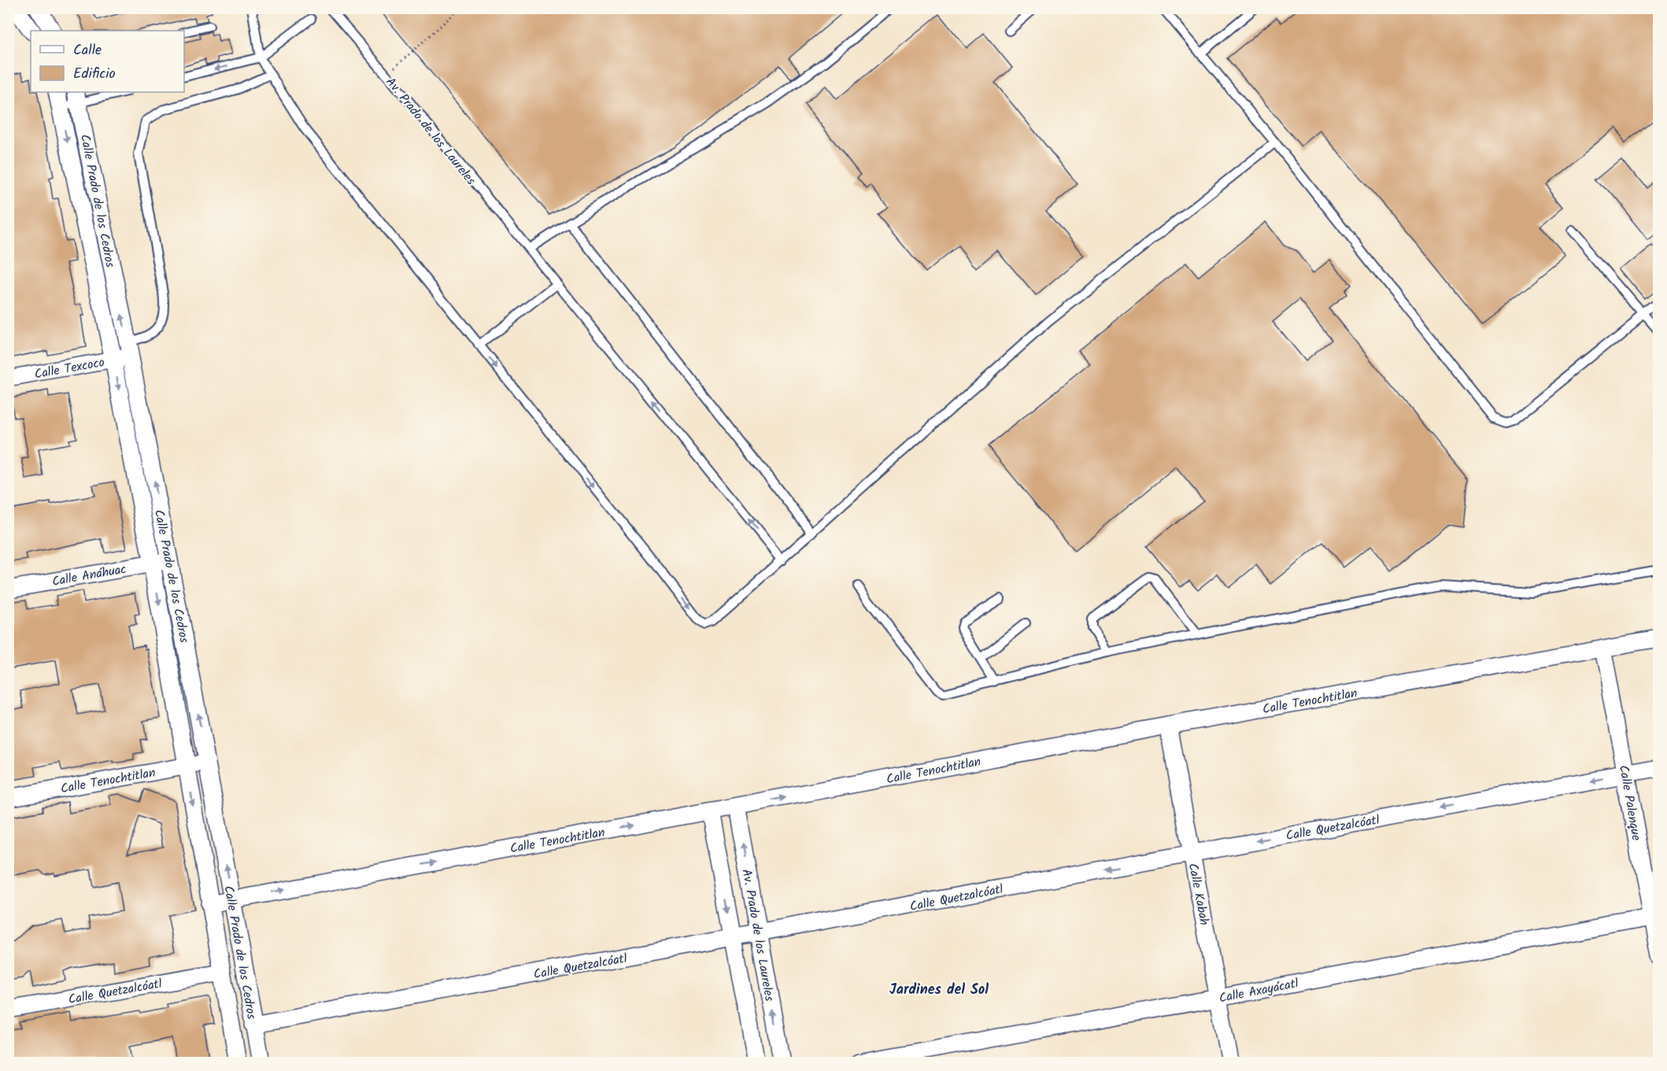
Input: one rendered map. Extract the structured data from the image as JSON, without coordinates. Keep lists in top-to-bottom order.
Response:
{
  "streets": {
    "street": [
      "Av. Prado de los Laureles",
      "Calle Prado de los Cedros",
      "Calle Texcoco",
      "Calle Anáhuac",
      "Calle Tenochtitlan",
      "Calle Palenque",
      "Calle Quetzalcóatl",
      "Calle Kabah",
      "Calle Axayácatl"
    ]
  },
  "crossings": [
    ["Av. Prado de los Laureles", "Calle Tenochtitlan"],
    ["Av. Prado de los Laureles", "Calle Quetzalcóatl"],
    ["Calle Prado de los Cedros", "Calle Texcoco"],
    ["Calle Prado de los Cedros", "Calle Anáhuac"],
    ["Calle Prado de los Cedros", "Calle Tenochtitlan"],
    ["Calle Prado de los Cedros", "Calle Quetzalcóatl"],
    ["Calle Tenochtitlan", "Calle Palenque"],
    ["Calle Tenochtitlan", "Calle Kabah"],
    ["Calle Palenque", "Calle Quetzalcóatl"],
    ["Calle Palenque", "Calle Axayácatl"],
    ["Calle Quetzalcóatl", "Calle Kabah"],
    ["Calle Kabah", "Calle Axayácatl"]
  ],
  "one_way": ["Calle Tenochtitlan", "Calle Quetzalcóatl"],
  "districts": ["Jardines del Sol"],
  "legend": ["Calle", "Edificio"]
}
